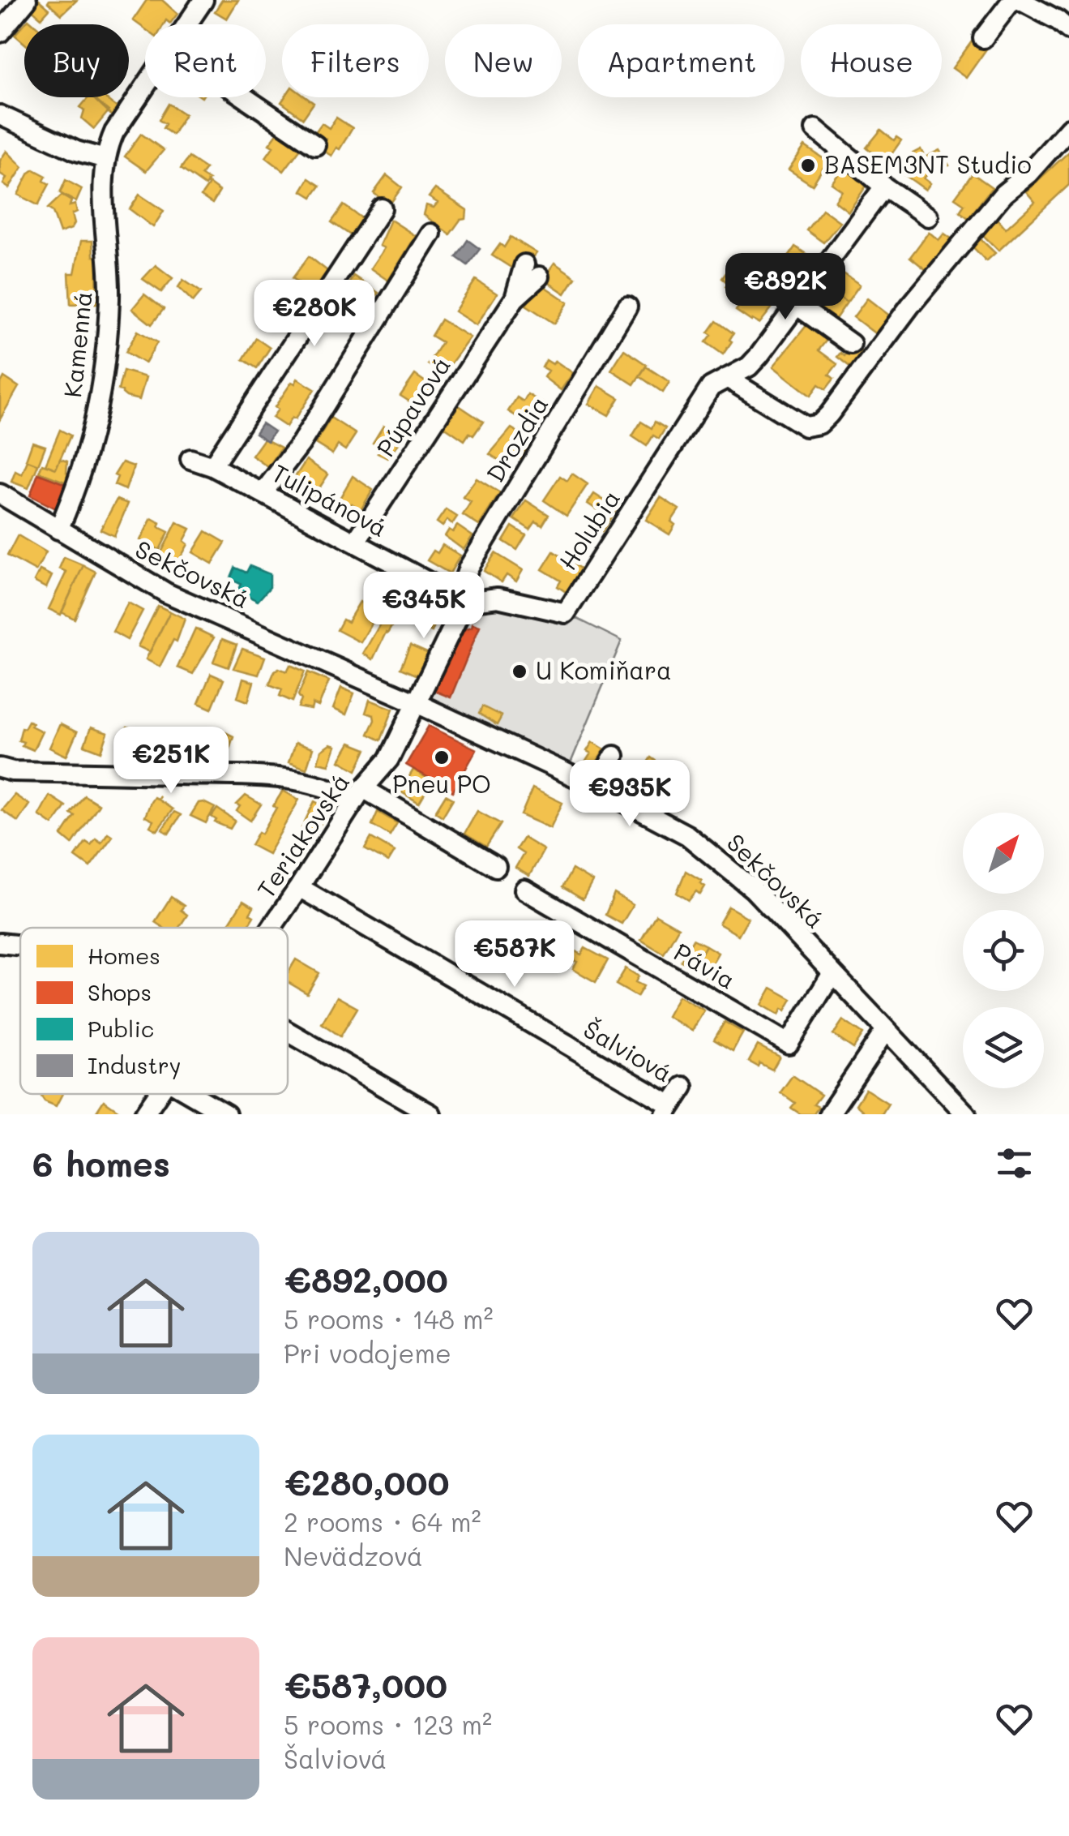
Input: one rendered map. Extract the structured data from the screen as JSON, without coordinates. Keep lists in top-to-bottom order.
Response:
{
  "streets": {
    "street": [
      "Kamenná",
      "Púpavová",
      "Drozdia",
      "Tulipánová",
      "Holubia",
      "Sekčovská",
      "Teriakovská",
      "Pávia",
      "Šalviová"
    ]
  },
  "crossings": [
    ["Kamenná", "Sekčovská"],
    ["Púpavová", "Tulipánová"],
    ["Drozdia", "Tulipánová"],
    ["Drozdia", "Holubia"],
    ["Tulipánová", "Holubia"],
    ["Sekčovská", "Teriakovská"],
    ["Sekčovská", "Pávia"],
    ["Teriakovská", "Šalviová"]
  ],
  "places": ["BASEM3NT Studio", "U Komiňara", "Pneu PO"],
  "legend": [
    "Homes",
    "Shops",
    "Public",
    "Industry"
  ],
  "north": "top right",
  "page": {
    "chip": [
      "Buy",
      "Rent",
      "Filters",
      "New",
      "Apartment",
      "House"
    ],
    "price": [
      "€892K",
      "€280K",
      "€345K",
      "€251K",
      "€935K",
      "€587K"
    ],
    "heading": "6 homes",
    "list": [
      {
        "name": "€892,000",
        "note": "5 rooms · 148 m² · Pri vodojeme"
      },
      {
        "name": "€280,000",
        "note": "2 rooms · 64 m² · Nevädzová"
      },
      {
        "name": "€587,000",
        "note": "5 rooms · 123 m² · Šalviová"
      }
    ]
  }
}
